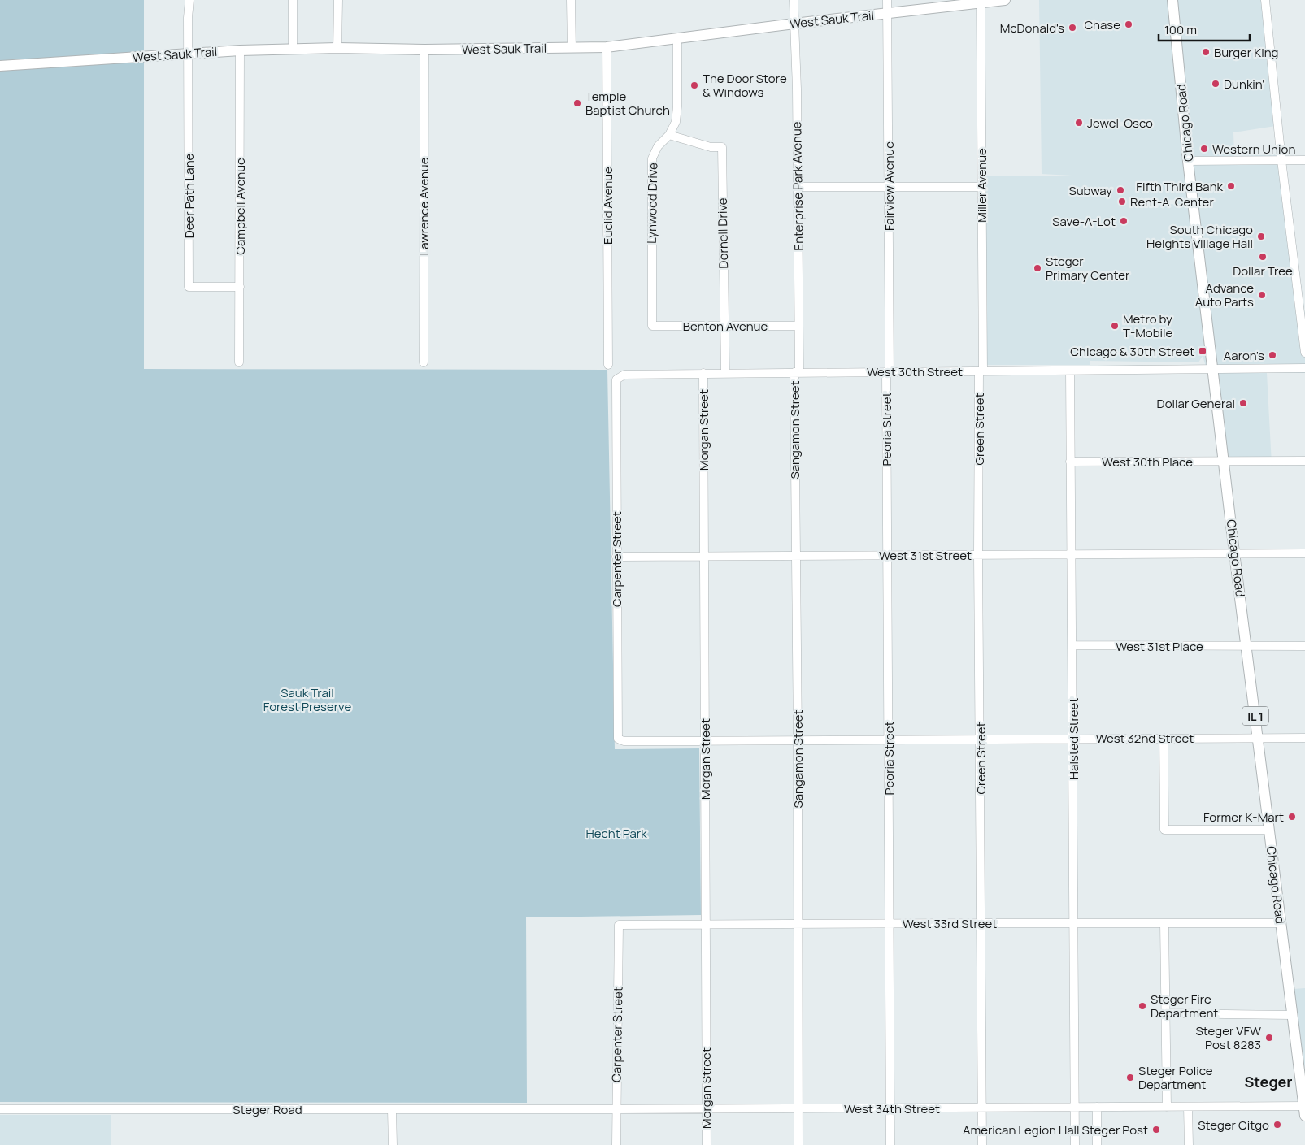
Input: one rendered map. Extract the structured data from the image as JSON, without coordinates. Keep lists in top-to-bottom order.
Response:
{
  "streets": {
    "main road": ["West Sauk Trail", "Chicago Road", "IL 1"],
    "street": [
      "Miller Avenue",
      "Enterprise Park Avenue",
      "Fairview Avenue",
      "Deer Path Lane",
      "Lynwood Drive",
      "Euclid Avenue",
      "Campbell Avenue",
      "Lawrence Avenue",
      "Dornell Drive",
      "Benton Avenue",
      "West 30th Street",
      "Peoria Street",
      "Green Street",
      "Morgan Street",
      "Sangamon Street",
      "West 30th Place",
      "West 31st Street",
      "Carpenter Street",
      "West 31st Place",
      "West 32nd Street",
      "Halsted Street",
      "West 33rd Street",
      "West 34th Street",
      "Steger Road"
    ]
  },
  "crossings": [
    ["West Sauk Trail", "Miller Avenue"],
    ["West Sauk Trail", "Enterprise Park Avenue"],
    ["West Sauk Trail", "Fairview Avenue"],
    ["West Sauk Trail", "Deer Path Lane"],
    ["West Sauk Trail", "Lynwood Drive"],
    ["West Sauk Trail", "Euclid Avenue"],
    ["West Sauk Trail", "Campbell Avenue"],
    ["West Sauk Trail", "Lawrence Avenue"],
    ["Chicago Road", "West 30th Street"],
    ["Chicago Road", "West 30th Place"],
    ["Chicago Road", "West 31st Street"],
    ["Chicago Road", "West 31st Place"],
    ["Chicago Road", "West 32nd Street"],
    ["Chicago Road", "West 33rd Street"],
    ["Chicago Road", "West 34th Street"],
    ["Miller Avenue", "West 30th Street"],
    ["Miller Avenue", "Green Street"],
    ["Enterprise Park Avenue", "Benton Avenue"],
    ["Enterprise Park Avenue", "West 30th Street"],
    ["Enterprise Park Avenue", "Sangamon Street"],
    ["Fairview Avenue", "West 30th Street"],
    ["Fairview Avenue", "Peoria Street"],
    ["Deer Path Lane", "Campbell Avenue"],
    ["Lynwood Drive", "Dornell Drive"],
    ["Lynwood Drive", "Benton Avenue"],
    ["Dornell Drive", "Benton Avenue"],
    ["Dornell Drive", "West 30th Street"],
    ["West 30th Street", "Peoria Street"],
    ["West 30th Street", "Green Street"],
    ["West 30th Street", "Morgan Street"],
    ["West 30th Street", "Sangamon Street"],
    ["West 30th Street", "Carpenter Street"],
    ["West 30th Street", "Halsted Street"],
    ["Peoria Street", "West 31st Street"],
    ["Peoria Street", "West 32nd Street"],
    ["Peoria Street", "West 33rd Street"],
    ["Peoria Street", "West 34th Street"],
    ["Green Street", "West 31st Street"],
    ["Green Street", "West 32nd Street"],
    ["Green Street", "West 33rd Street"],
    ["Green Street", "West 34th Street"],
    ["Morgan Street", "West 31st Street"],
    ["Morgan Street", "West 32nd Street"],
    ["Morgan Street", "West 33rd Street"],
    ["Morgan Street", "West 34th Street"],
    ["Sangamon Street", "West 31st Street"],
    ["Sangamon Street", "West 32nd Street"],
    ["Sangamon Street", "West 33rd Street"],
    ["Sangamon Street", "West 34th Street"],
    ["West 30th Place", "Halsted Street"],
    ["West 31st Street", "Carpenter Street"],
    ["West 31st Street", "Halsted Street"],
    ["Carpenter Street", "West 32nd Street"],
    ["Carpenter Street", "West 33rd Street"],
    ["Carpenter Street", "West 34th Street"],
    ["West 31st Place", "Halsted Street"],
    ["West 32nd Street", "Halsted Street"],
    ["Halsted Street", "West 33rd Street"],
    ["Halsted Street", "West 34th Street"],
    ["West 34th Street", "Steger Road"]
  ],
  "districts": ["Steger"],
  "parks": ["Sauk Trail Forest Preserve", "Hecht Park"],
  "places": {
    "other": [
      "Chase",
      "McDonald's",
      "Burger King",
      "Dunkin'",
      "The Door Store & Windows",
      "Temple Baptist Church",
      "Jewel-Osco",
      "Western Union",
      "Fifth Third Bank",
      "Subway",
      "Rent-A-Center",
      "Save-A-Lot",
      "South Chicago Heights Village Hall",
      "Dollar Tree",
      "Steger Primary Center",
      "Advance Auto Parts",
      "Metro by T-Mobile",
      "Aaron's",
      "Dollar General",
      "Former K-Mart",
      "Steger Fire Department",
      "Steger VFW Post 8283",
      "Steger Police Department",
      "Steger Citgo",
      "American Legion Hall Steger Post"
    ],
    "transit": ["Chicago & 30th Street"]
  },
  "scale_bar": "100 m"
}
